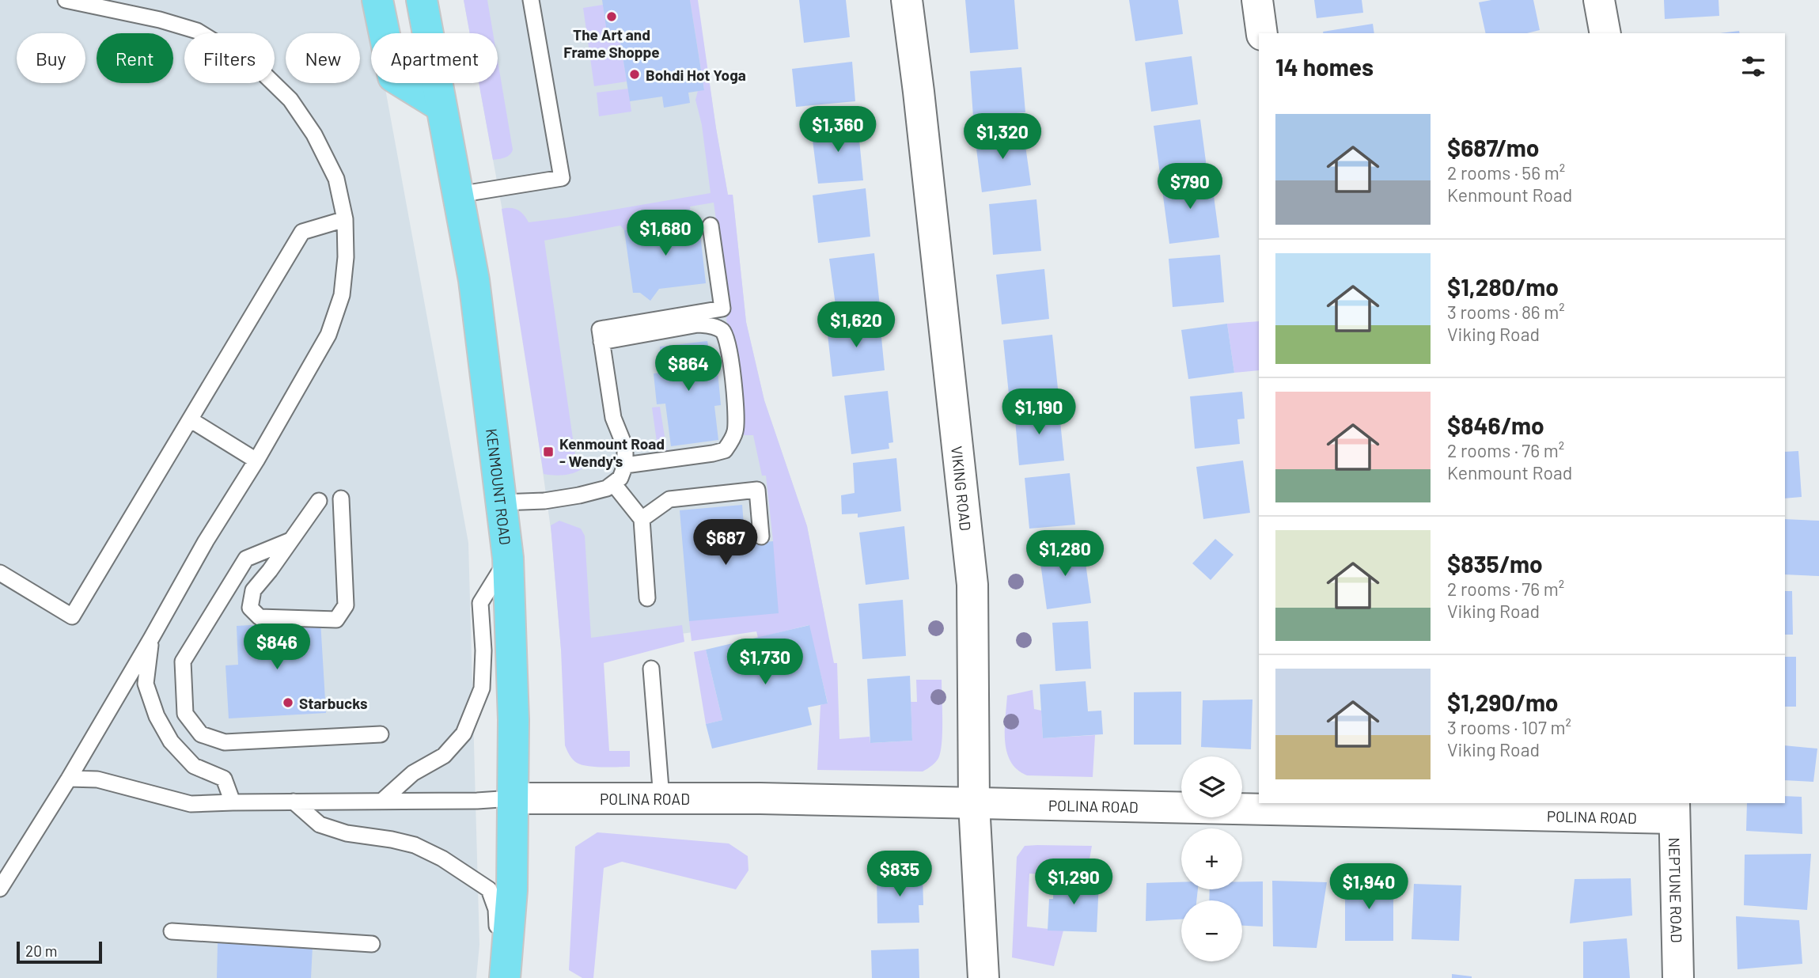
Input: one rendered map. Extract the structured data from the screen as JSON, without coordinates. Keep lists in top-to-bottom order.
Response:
{
  "streets": {
    "main road": ["KENMOUNT ROAD"],
    "street": ["VIKING ROAD", "POLINA ROAD", "NEPTUNE ROAD"]
  },
  "crossings": [
    ["KENMOUNT ROAD", "POLINA ROAD"],
    ["VIKING ROAD", "POLINA ROAD"],
    ["POLINA ROAD", "NEPTUNE ROAD"]
  ],
  "places": {
    "other": ["The Art and Frame Shoppe", "Bohdi Hot Yoga", "Starbucks"],
    "transit": ["Kenmount Road - Wendy's"]
  },
  "scale_bar": "20 m",
  "page": {
    "chip": [
      "Buy",
      "Rent",
      "Filters",
      "New",
      "Apartment"
    ],
    "heading": "14 homes",
    "list": [
      {
        "name": "$687/mo",
        "note": "2 rooms · 56 m² · Kenmount Road"
      },
      {
        "name": "$1,280/mo",
        "note": "3 rooms · 86 m² · Viking Road"
      },
      {
        "name": "$846/mo",
        "note": "2 rooms · 76 m² · Kenmount Road"
      },
      {
        "name": "$835/mo",
        "note": "2 rooms · 76 m² · Viking Road"
      },
      {
        "name": "$1,290/mo",
        "note": "3 rooms · 107 m² · Viking Road"
      }
    ],
    "price": [
      "$1,360",
      "$1,320",
      "$790",
      "$1,680",
      "$1,620",
      "$864",
      "$1,190",
      "$687",
      "$1,280",
      "$846",
      "$1,730",
      "$835",
      "$1,290",
      "$1,940"
    ],
    "map_buttons": ["+", "−"],
    "scale": "20 m"
  }
}
